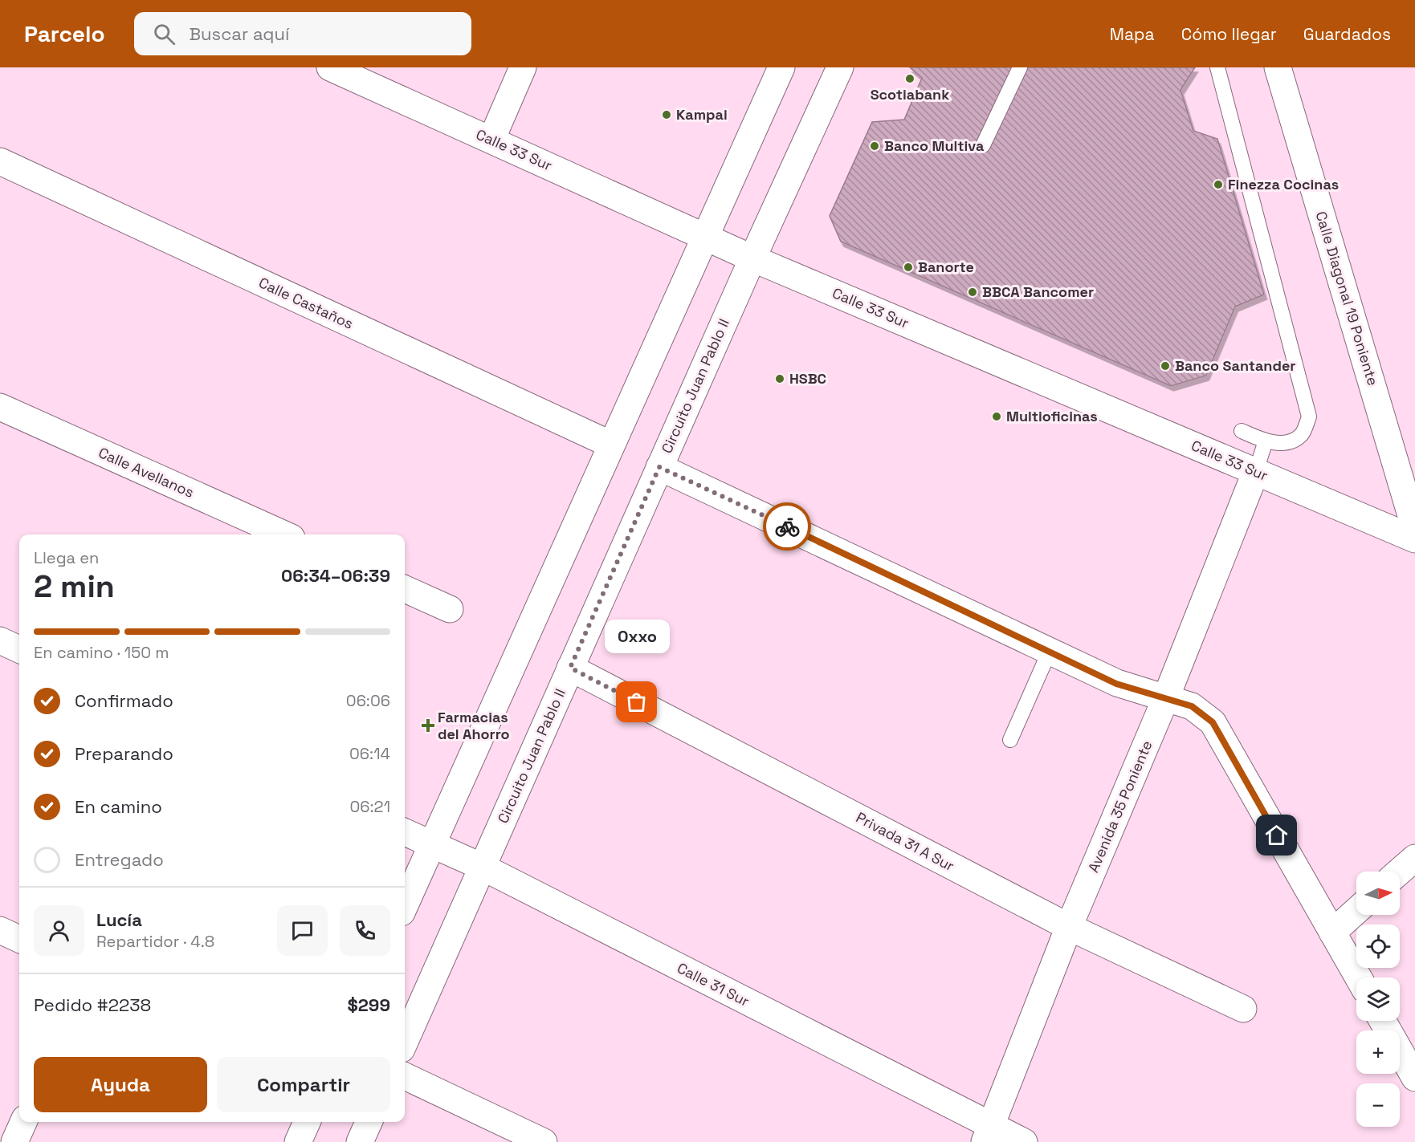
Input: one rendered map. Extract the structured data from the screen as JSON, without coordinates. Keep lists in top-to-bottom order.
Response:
{
  "streets": {
    "street": [
      "Calle 33 Sur",
      "Calle Diagonal 19 Poniente",
      "Calle Castaños",
      "Circuito Juan Pablo II",
      "Calle Avellanos",
      "Avenida 35 Poniente",
      "Privada 31 A Sur",
      "Calle 31 Sur"
    ]
  },
  "crossings": [
    ["Calle 33 Sur", "Circuito Juan Pablo II"],
    ["Calle 33 Sur", "Avenida 35 Poniente"],
    ["Circuito Juan Pablo II", "Privada 31 A Sur"],
    ["Circuito Juan Pablo II", "Calle 31 Sur"],
    ["Avenida 35 Poniente", "Privada 31 A Sur"],
    ["Avenida 35 Poniente", "Calle 31 Sur"]
  ],
  "places": {
    "other": [
      "Scotiabank",
      "Kampai",
      "Banco Multiva",
      "Finezza Cocinas",
      "Banorte",
      "BBCA Bancomer",
      "Banco Santander",
      "HSBC",
      "Multioficinas",
      "Oxxo"
    ],
    "health": ["Farmacias del Ahorro"]
  },
  "north": "right",
  "page": {
    "header": "Parcelo",
    "search": "Buscar aquí",
    "nav": ["Mapa", "Cómo llegar", "Guardados"],
    "heading": ["2 min", "Llega en", "06:34–06:39"],
    "panel": [
      "Lucía",
      "Repartidor · 4.8",
      "Pedido #2238",
      "$299"
    ],
    "bar": "En camino · 150 m",
    "bubble": "Oxxo",
    "list": [
      ["Confirmado", "06:06"],
      ["Preparando", "06:14"],
      ["En camino", "06:21"],
      "Entregado"
    ],
    "map_buttons": ["+", "−"],
    "buttons": ["Ayuda", "Compartir"]
  }
}
